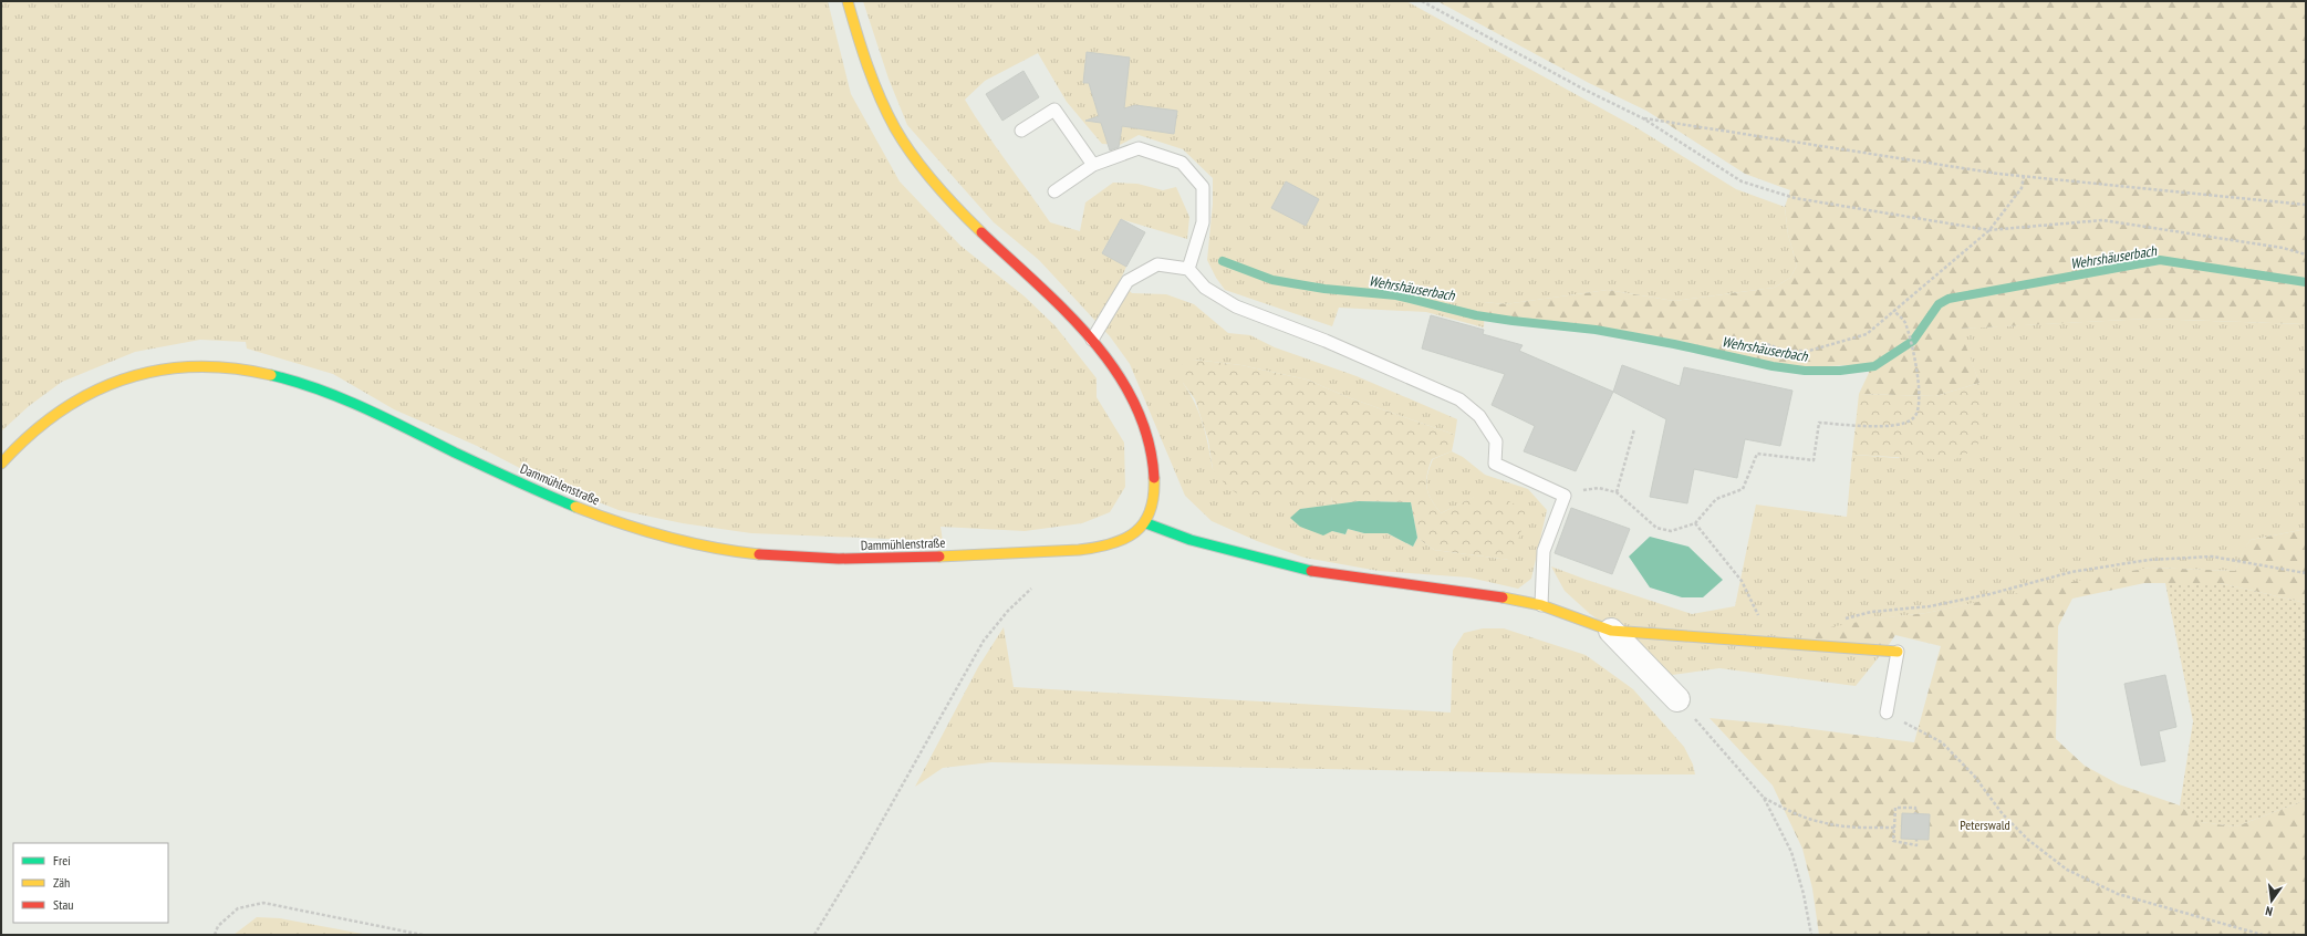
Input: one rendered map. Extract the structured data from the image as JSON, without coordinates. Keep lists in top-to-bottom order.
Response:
{
  "streets": {
    "street": ["Dammühlenstraße"]
  },
  "water": ["Wehrshäuserbach"],
  "parks": ["Peterswald"],
  "legend": ["Frei", "Zäh", "Stau"],
  "north": "bottom"
}
